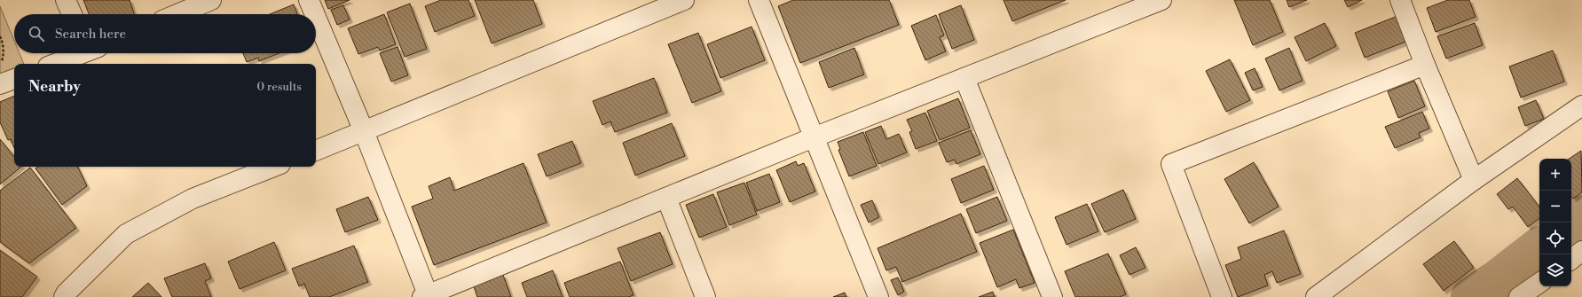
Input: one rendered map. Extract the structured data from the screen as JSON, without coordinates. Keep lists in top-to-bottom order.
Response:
{
  "page": {
    "search": "Search here",
    "heading": ["Nearby", "0 results"],
    "map_buttons": ["+", "−"]
  }
}
